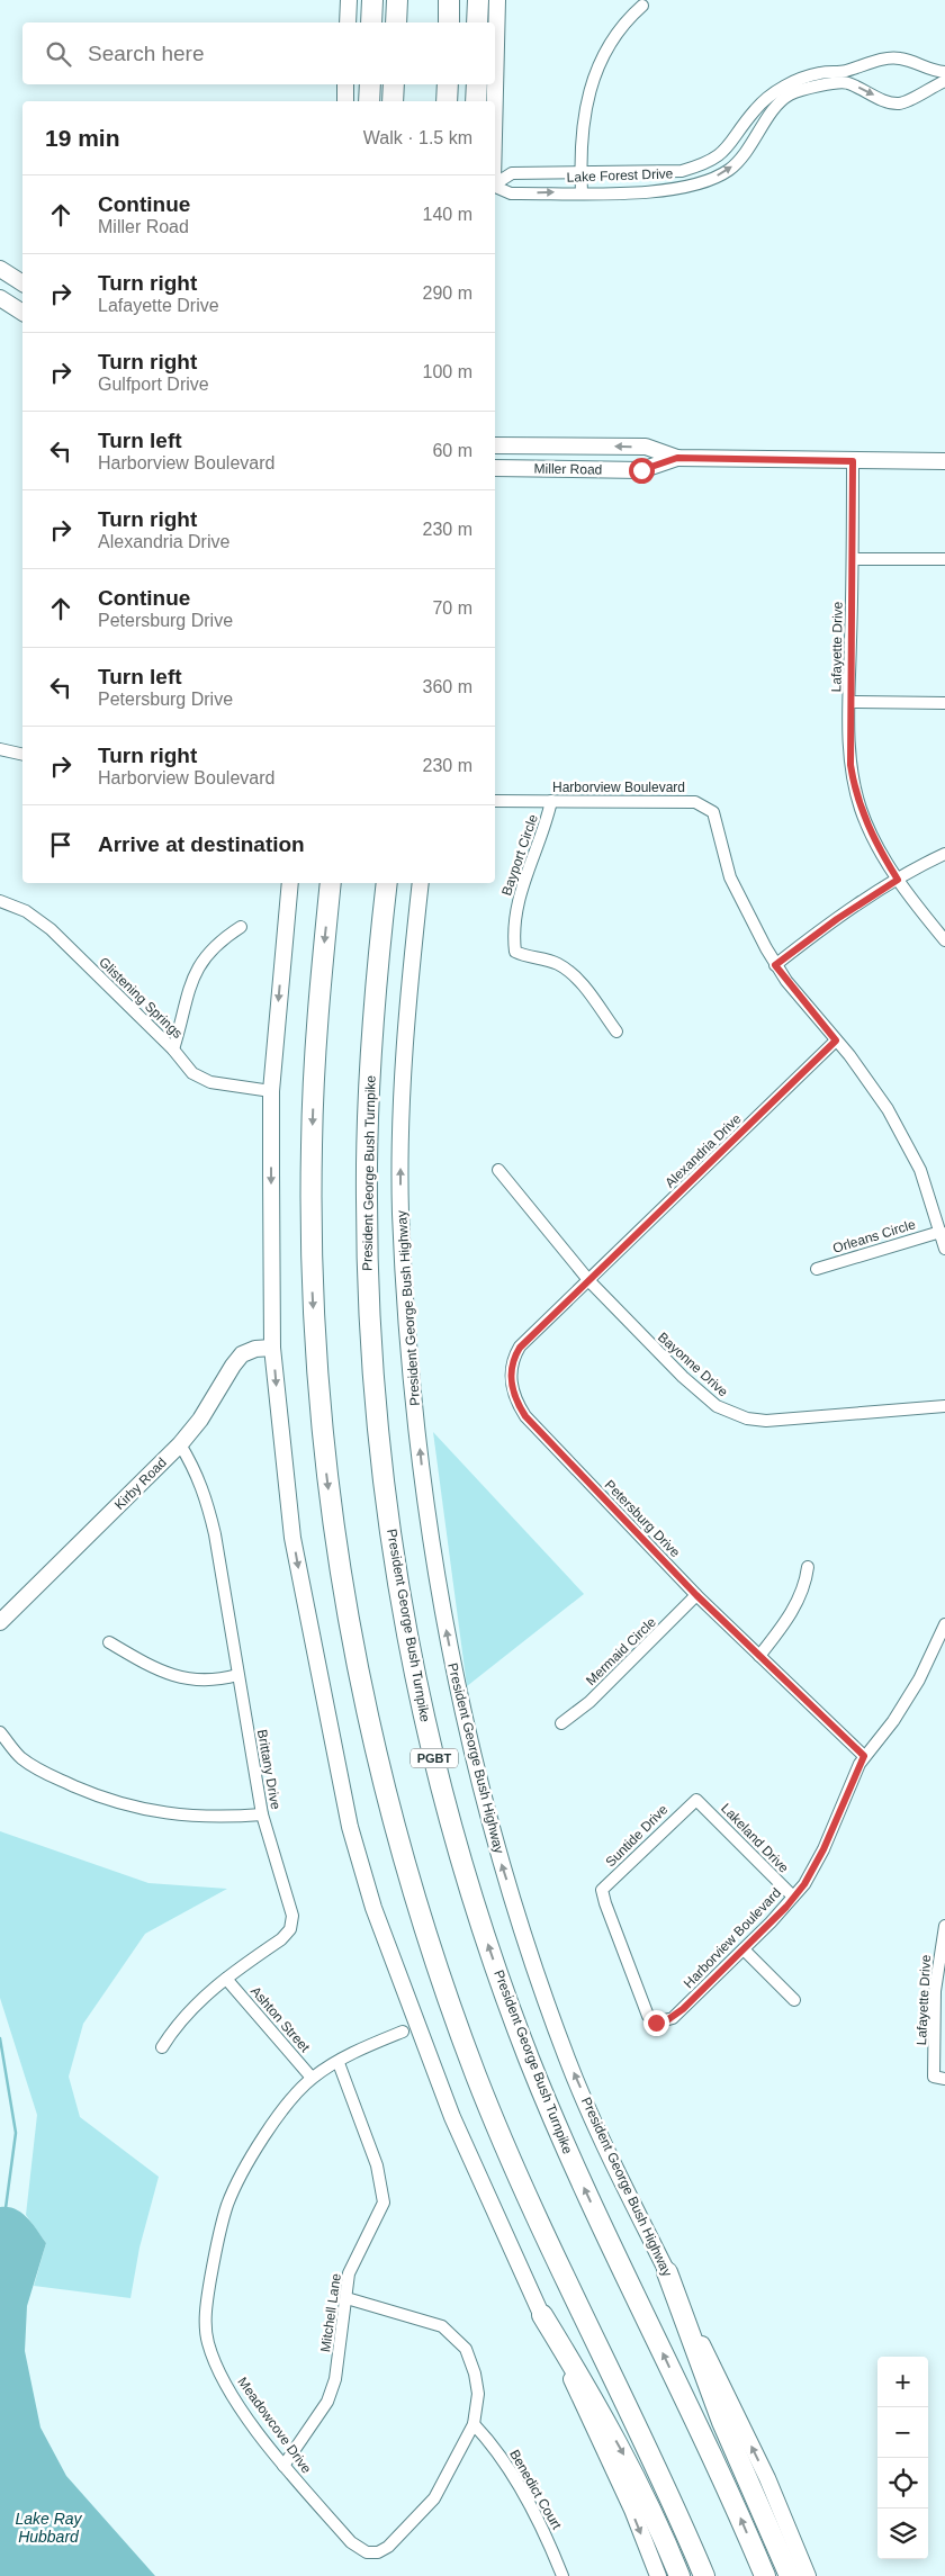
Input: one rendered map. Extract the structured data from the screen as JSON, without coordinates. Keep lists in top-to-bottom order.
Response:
{
  "streets": {
    "highway": ["President George Bush Turnpike", "PGBT"],
    "main road": ["Miller Road", "President George Bush Highway", "Kirby Road"],
    "street": [
      "Lake Forest Drive",
      "Lafayette Drive",
      "Harborview Boulevard",
      "Bayport Circle",
      "Glistening Springs",
      "Alexandria Drive",
      "Orleans Circle",
      "Bayonne Drive",
      "Petersburg Drive",
      "Mermaid Circle",
      "Brittany Drive",
      "Suntide Drive",
      "Lakeland Drive",
      "Ashton Street",
      "Mitchell Lane",
      "Meadowcove Drive",
      "Benedict Court"
    ]
  },
  "crossings": [
    ["Miller Road", "Lafayette Drive"],
    ["Harborview Boulevard", "Bayport Circle"],
    ["Harborview Boulevard", "Alexandria Drive"],
    ["Harborview Boulevard", "Orleans Circle"],
    ["Harborview Boulevard", "Petersburg Drive"],
    ["Harborview Boulevard", "Suntide Drive"],
    ["Harborview Boulevard", "Lakeland Drive"],
    ["Alexandria Drive", "Bayonne Drive"],
    ["Alexandria Drive", "Petersburg Drive"],
    ["Bayonne Drive", "Petersburg Drive"],
    ["Kirby Road", "Brittany Drive"],
    ["Petersburg Drive", "Mermaid Circle"],
    ["Brittany Drive", "Ashton Street"],
    ["Suntide Drive", "Lakeland Drive"],
    ["Ashton Street", "Meadowcove Drive"],
    ["Mitchell Lane", "Meadowcove Drive"],
    ["Meadowcove Drive", "Benedict Court"]
  ],
  "water": ["Lake Ray Hubbard"],
  "page": {
    "search": "Search here",
    "heading": ["19 min", "Walk · 1.5 km"],
    "list": [
      ["Continue", "Miller Road", "140 m"],
      ["Turn right", "Lafayette Drive", "290 m"],
      ["Turn right", "Gulfport Drive", "100 m"],
      ["Turn left", "Harborview Boulevard", "60 m"],
      ["Turn right", "Alexandria Drive", "230 m"],
      ["Continue", "Petersburg Drive", "70 m"],
      ["Turn left", "Petersburg Drive", "360 m"],
      ["Turn right", "Harborview Boulevard", "230 m"],
      "Arrive at destination"
    ],
    "map_buttons": ["+", "−"]
  }
}
